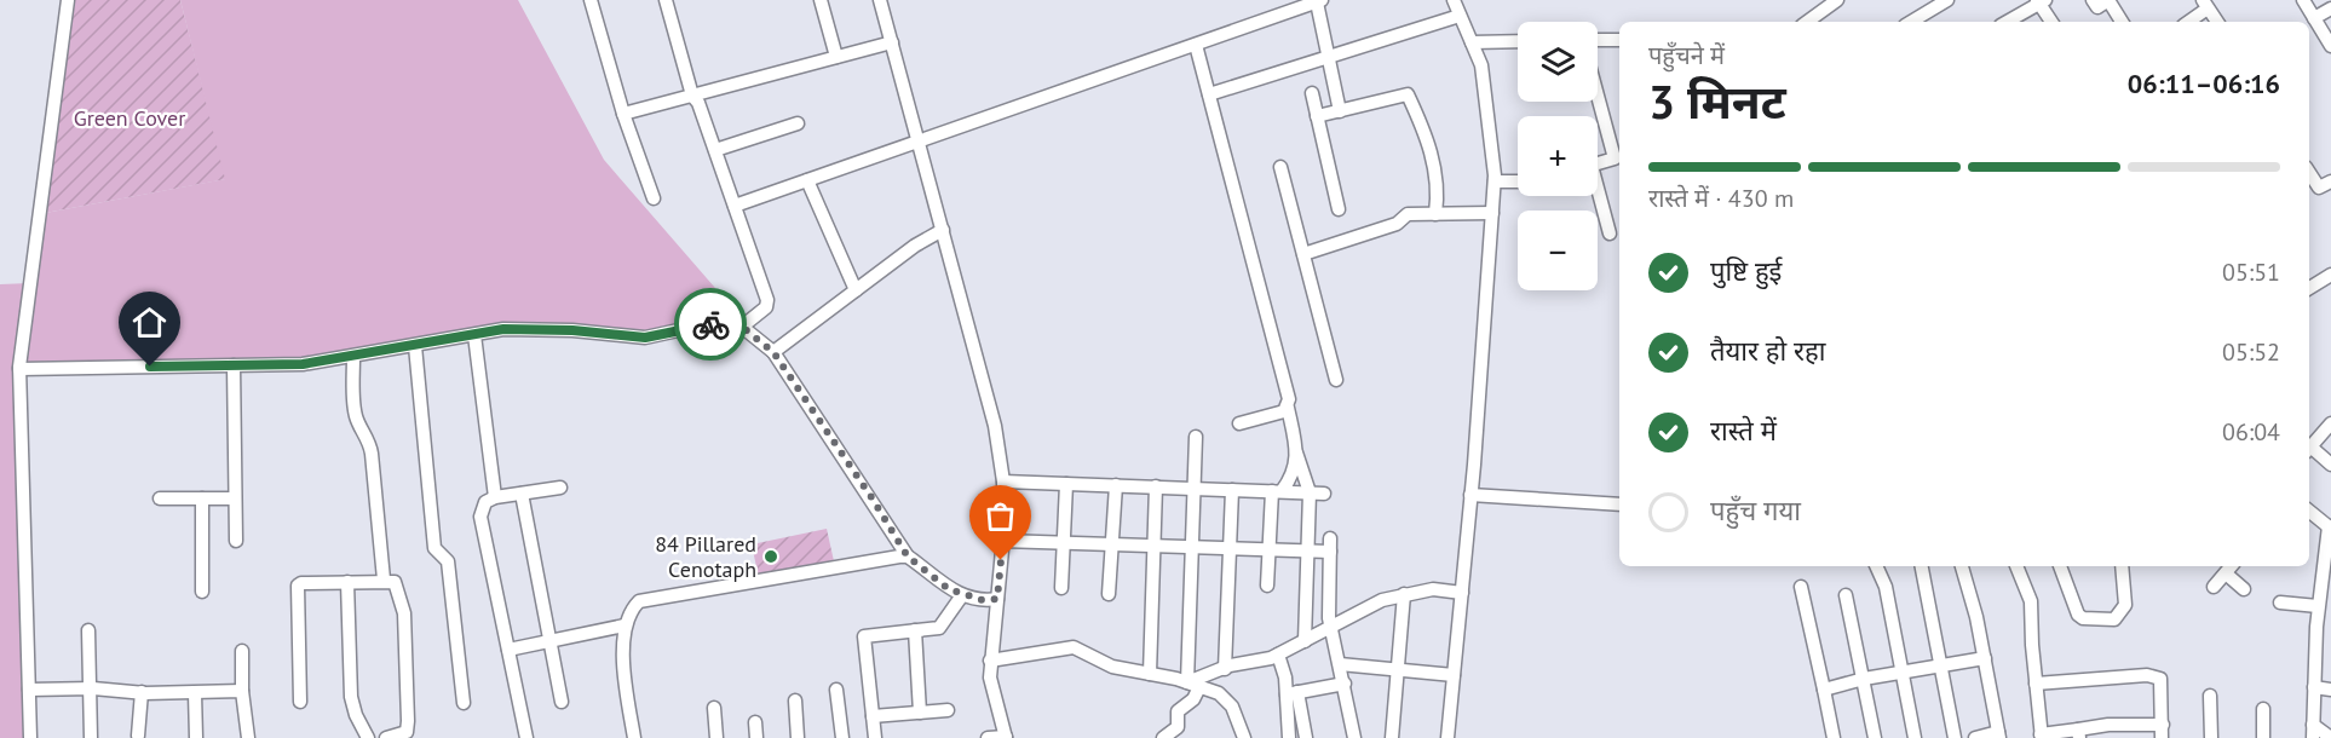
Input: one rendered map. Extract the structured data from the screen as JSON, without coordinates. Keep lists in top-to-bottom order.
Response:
{
  "parks": ["Green Cover"],
  "places": ["84 Pillared Cenotaph"],
  "page": {
    "map_buttons": ["+", "−"],
    "heading": ["3 मिनट", "पहुँचने में", "06:11–06:16"],
    "bar": "रास्ते में · 430 m",
    "list": [
      ["पुष्टि हुई", "05:51"],
      ["तैयार हो रहा", "05:52"],
      ["रास्ते में", "06:04"],
      "पहुँच गया"
    ]
  }
}
